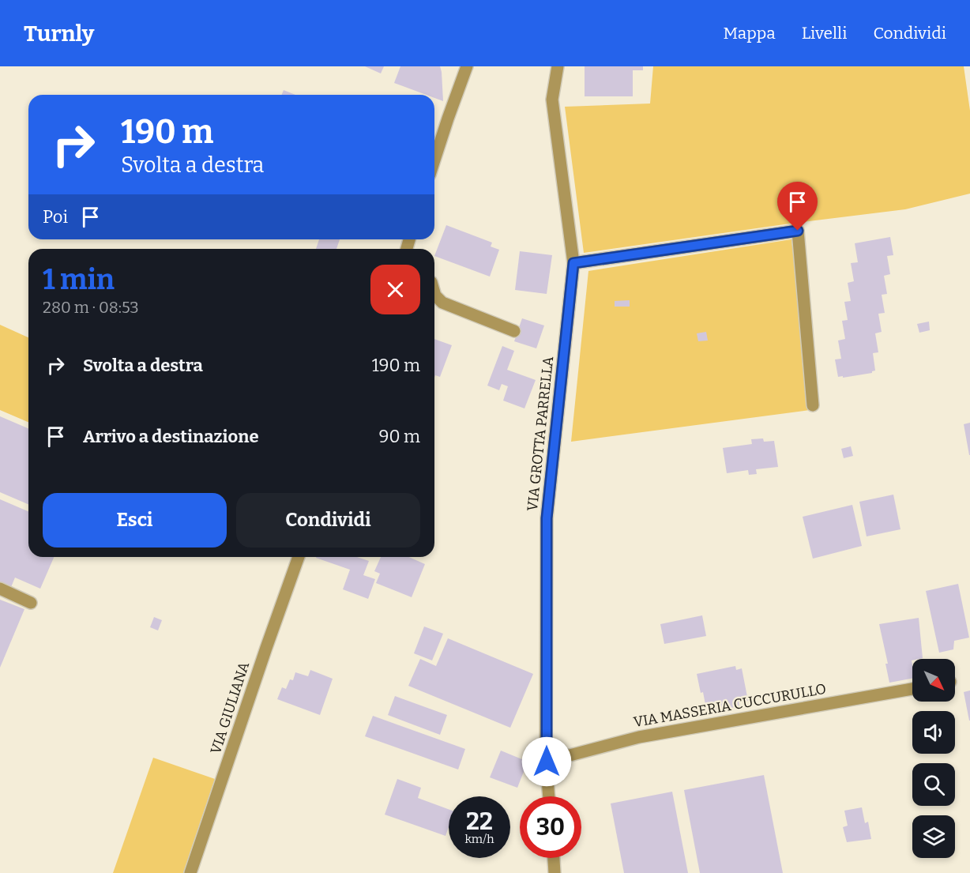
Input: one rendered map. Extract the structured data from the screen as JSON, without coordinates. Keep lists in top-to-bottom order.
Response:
{
  "streets": {
    "street": ["VIA GROTTA PARRELLA", "VIA MASSERIA CUCCURULLO", "VIA GIULIANA"]
  },
  "crossings": [
    ["VIA GROTTA PARRELLA", "VIA MASSERIA CUCCURULLO"]
  ],
  "north": "bottom right",
  "page": {
    "header": "Turnly",
    "nav": ["Mappa", "Livelli", "Condividi"],
    "turn": ["190 m", "Svolta a destra"],
    "then": "Poi",
    "heading": ["1 min", "280 m · 08:53"],
    "list": [
      {
        "name": "Svolta a destra",
        "value": "190 m"
      },
      {
        "name": "Arrivo a destinazione",
        "value": "90 m"
      }
    ],
    "buttons": ["Esci", "Condividi"],
    "speed": "22 km/h",
    "limit": "30"
  }
}
